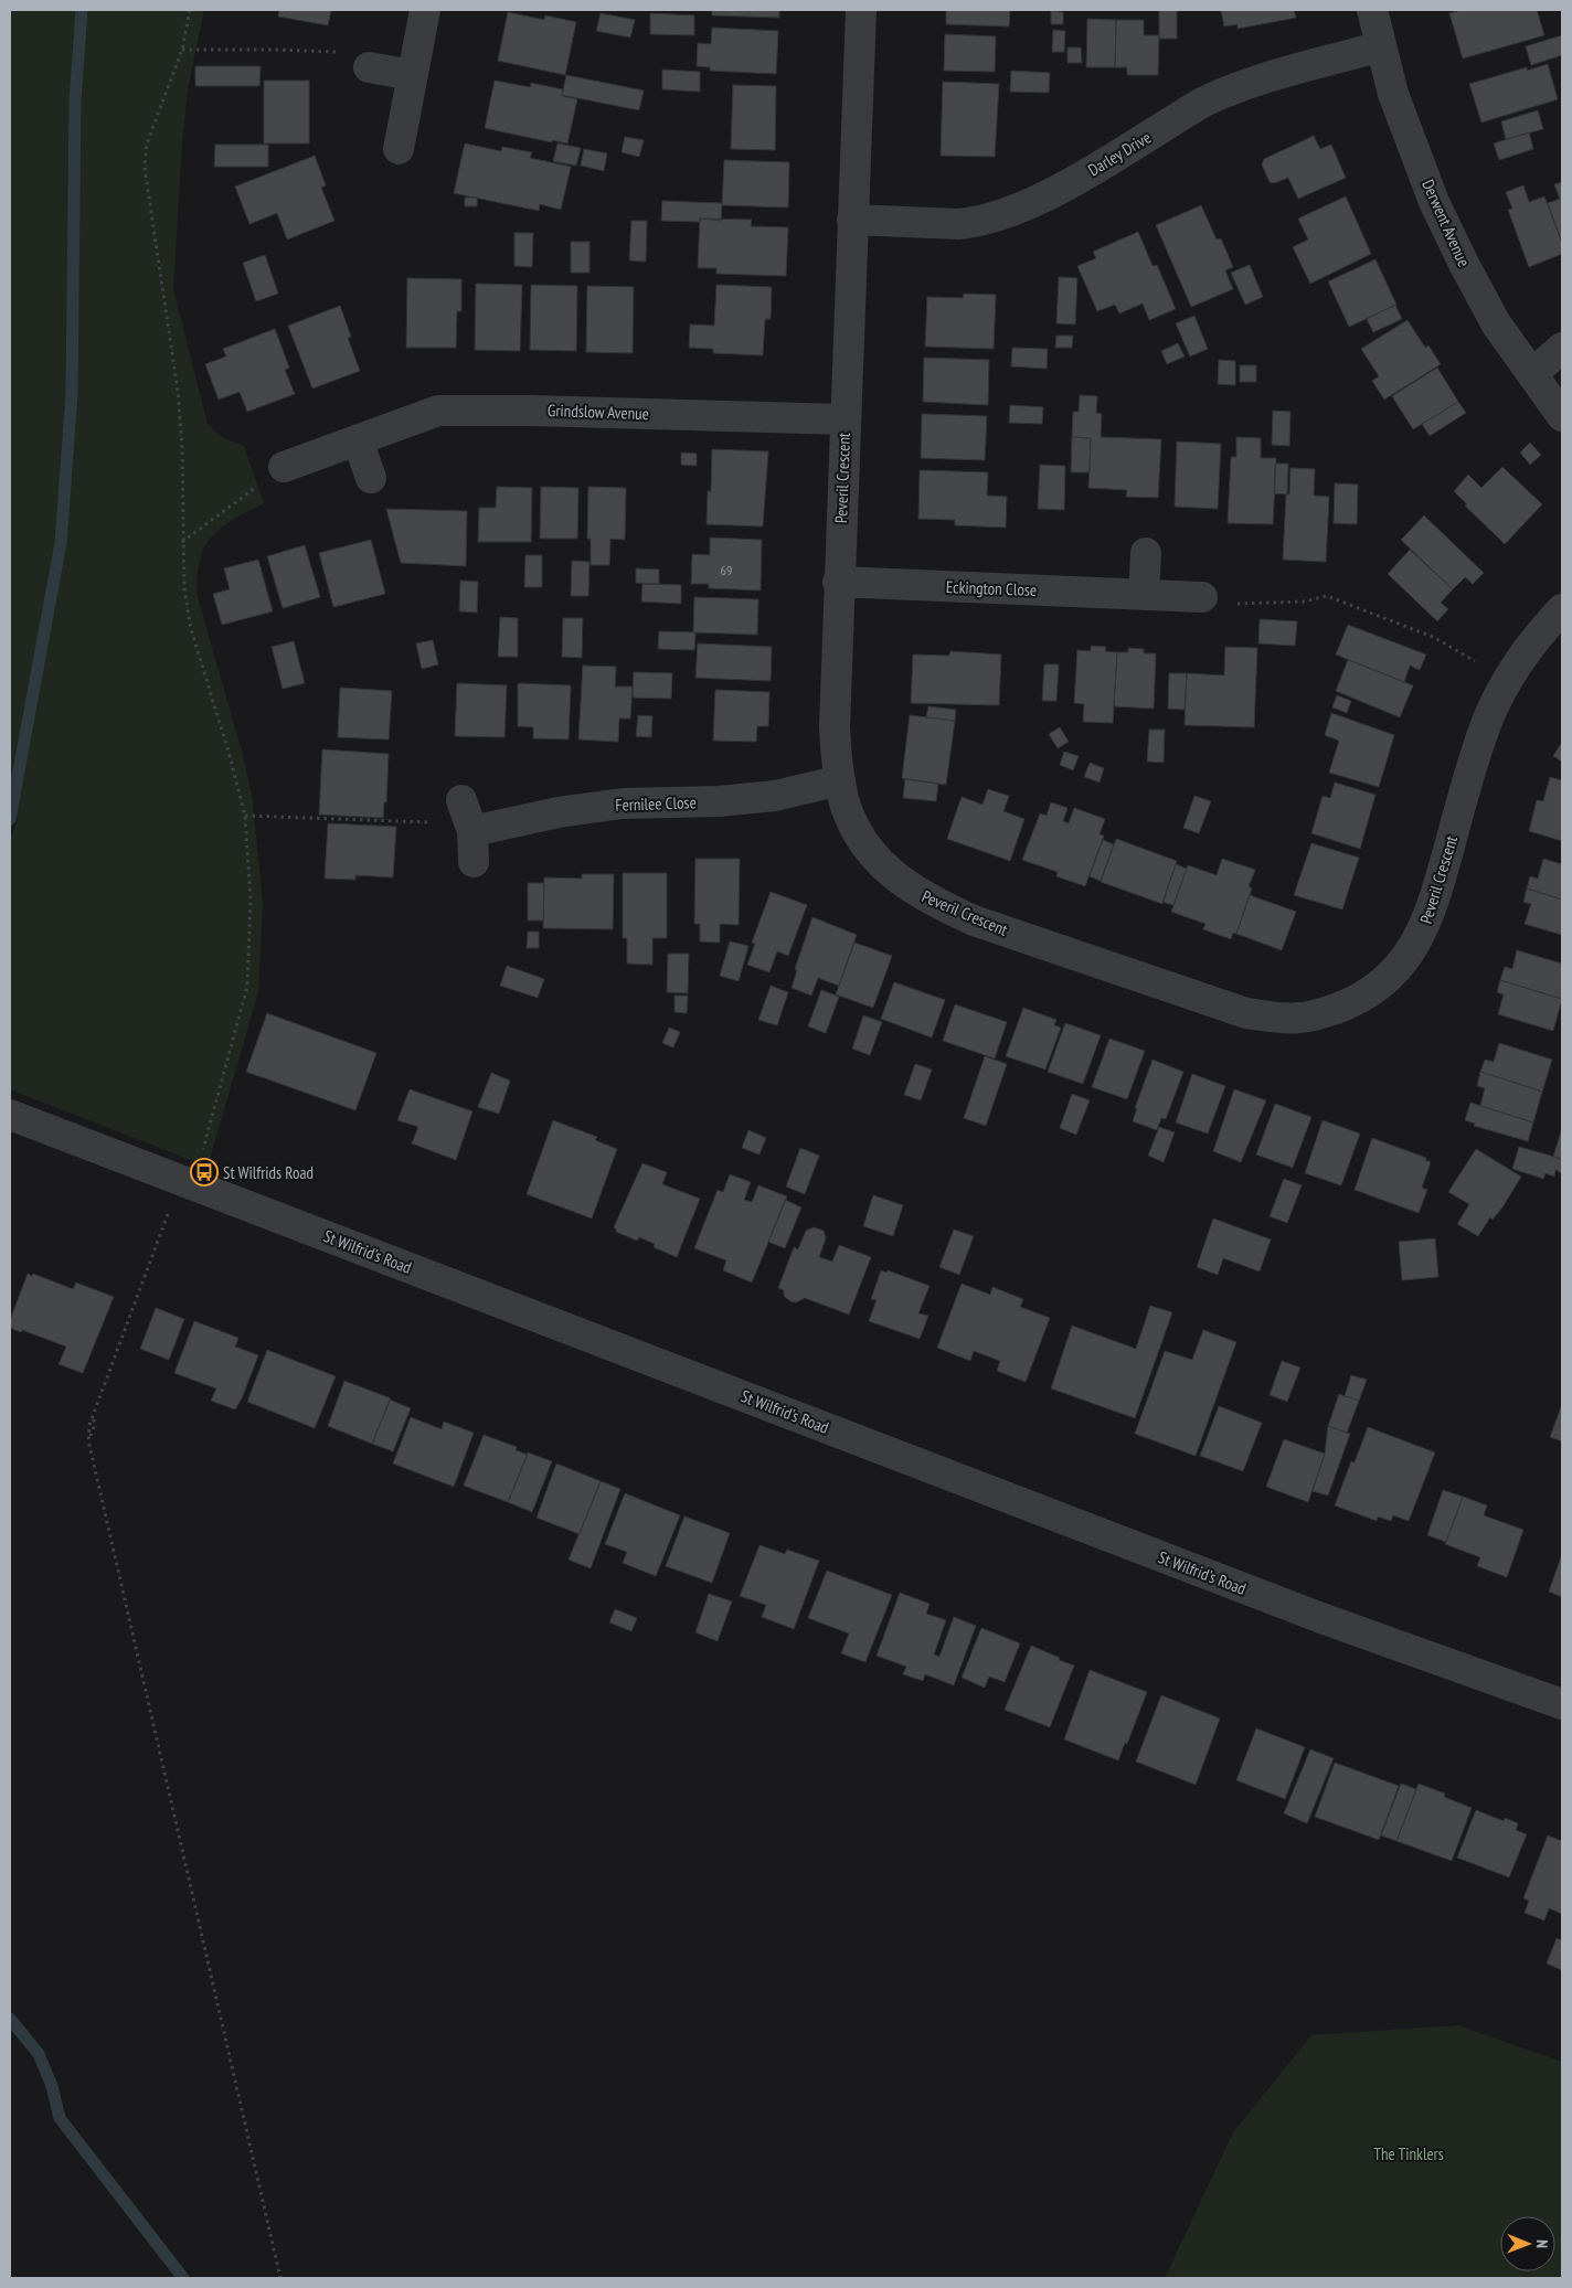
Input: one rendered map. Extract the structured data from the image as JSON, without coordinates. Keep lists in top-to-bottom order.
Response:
{
  "streets": {
    "street": [
      "Darley Drive",
      "Derwent Avenue",
      "Grindslow Avenue",
      "Peveril Crescent",
      "Eckington Close",
      "Fernilee Close",
      "St Wilfrid's Road"
    ]
  },
  "crossings": [
    ["Darley Drive", "Derwent Avenue"],
    ["Darley Drive", "Peveril Crescent"],
    ["Grindslow Avenue", "Peveril Crescent"],
    ["Peveril Crescent", "Eckington Close"],
    ["Peveril Crescent", "Fernilee Close"]
  ],
  "parks": ["The Tinklers"],
  "places": {
    "bus stop": ["St Wilfrids Road"]
  },
  "house_numbers": ["69"],
  "north": "right"
}
